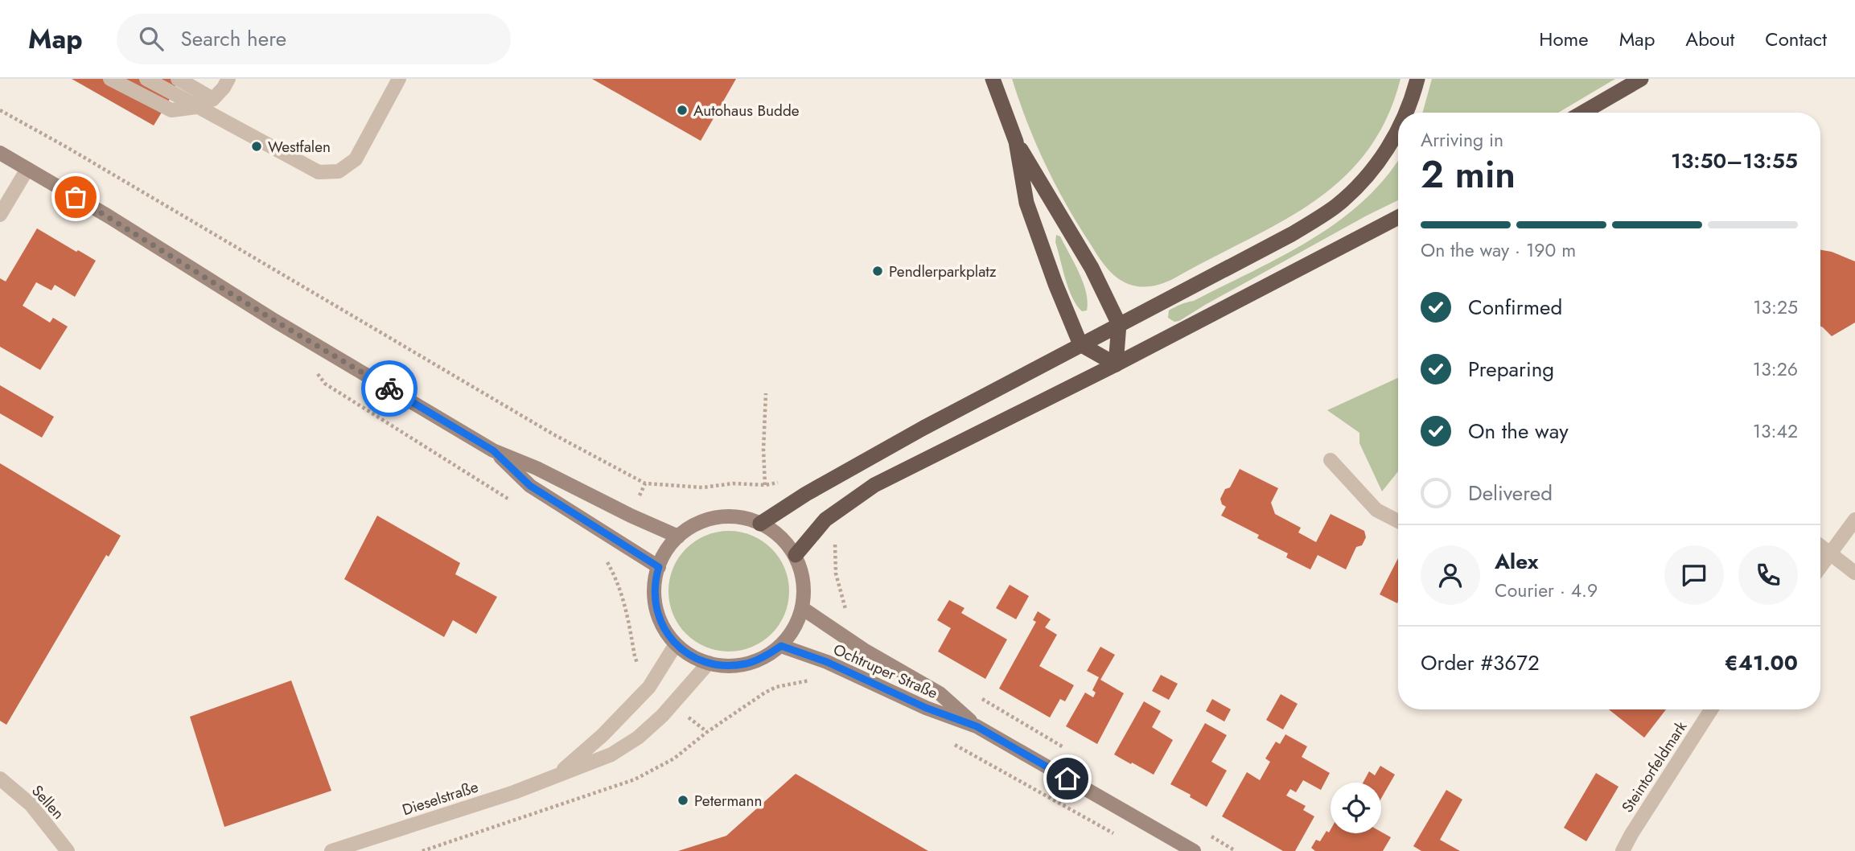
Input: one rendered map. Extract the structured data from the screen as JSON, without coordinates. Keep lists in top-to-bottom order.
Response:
{
  "streets": {
    "main road": ["Ochtruper Straße"],
    "street": ["Steintorfeldmark", "Dieselstraße", "Sellen"]
  },
  "crossings": [
    ["Ochtruper Straße", "Dieselstraße"]
  ],
  "places": [
    "Autohaus Budde",
    "Westfalen",
    "Pendlerparkplatz",
    "Petermann"
  ],
  "page": {
    "header": "Map",
    "search": "Search here",
    "nav": [
      "Home",
      "Map",
      "About",
      "Contact"
    ],
    "heading": ["2 min", "Arriving in", "13:50–13:55"],
    "panel": [
      "Alex",
      "Courier · 4.9",
      "Order #3672",
      "€41.00"
    ],
    "bar": "On the way · 190 m",
    "list": [
      ["Confirmed", "13:25"],
      ["Preparing", "13:26"],
      ["On the way", "13:42"],
      "Delivered"
    ]
  }
}
